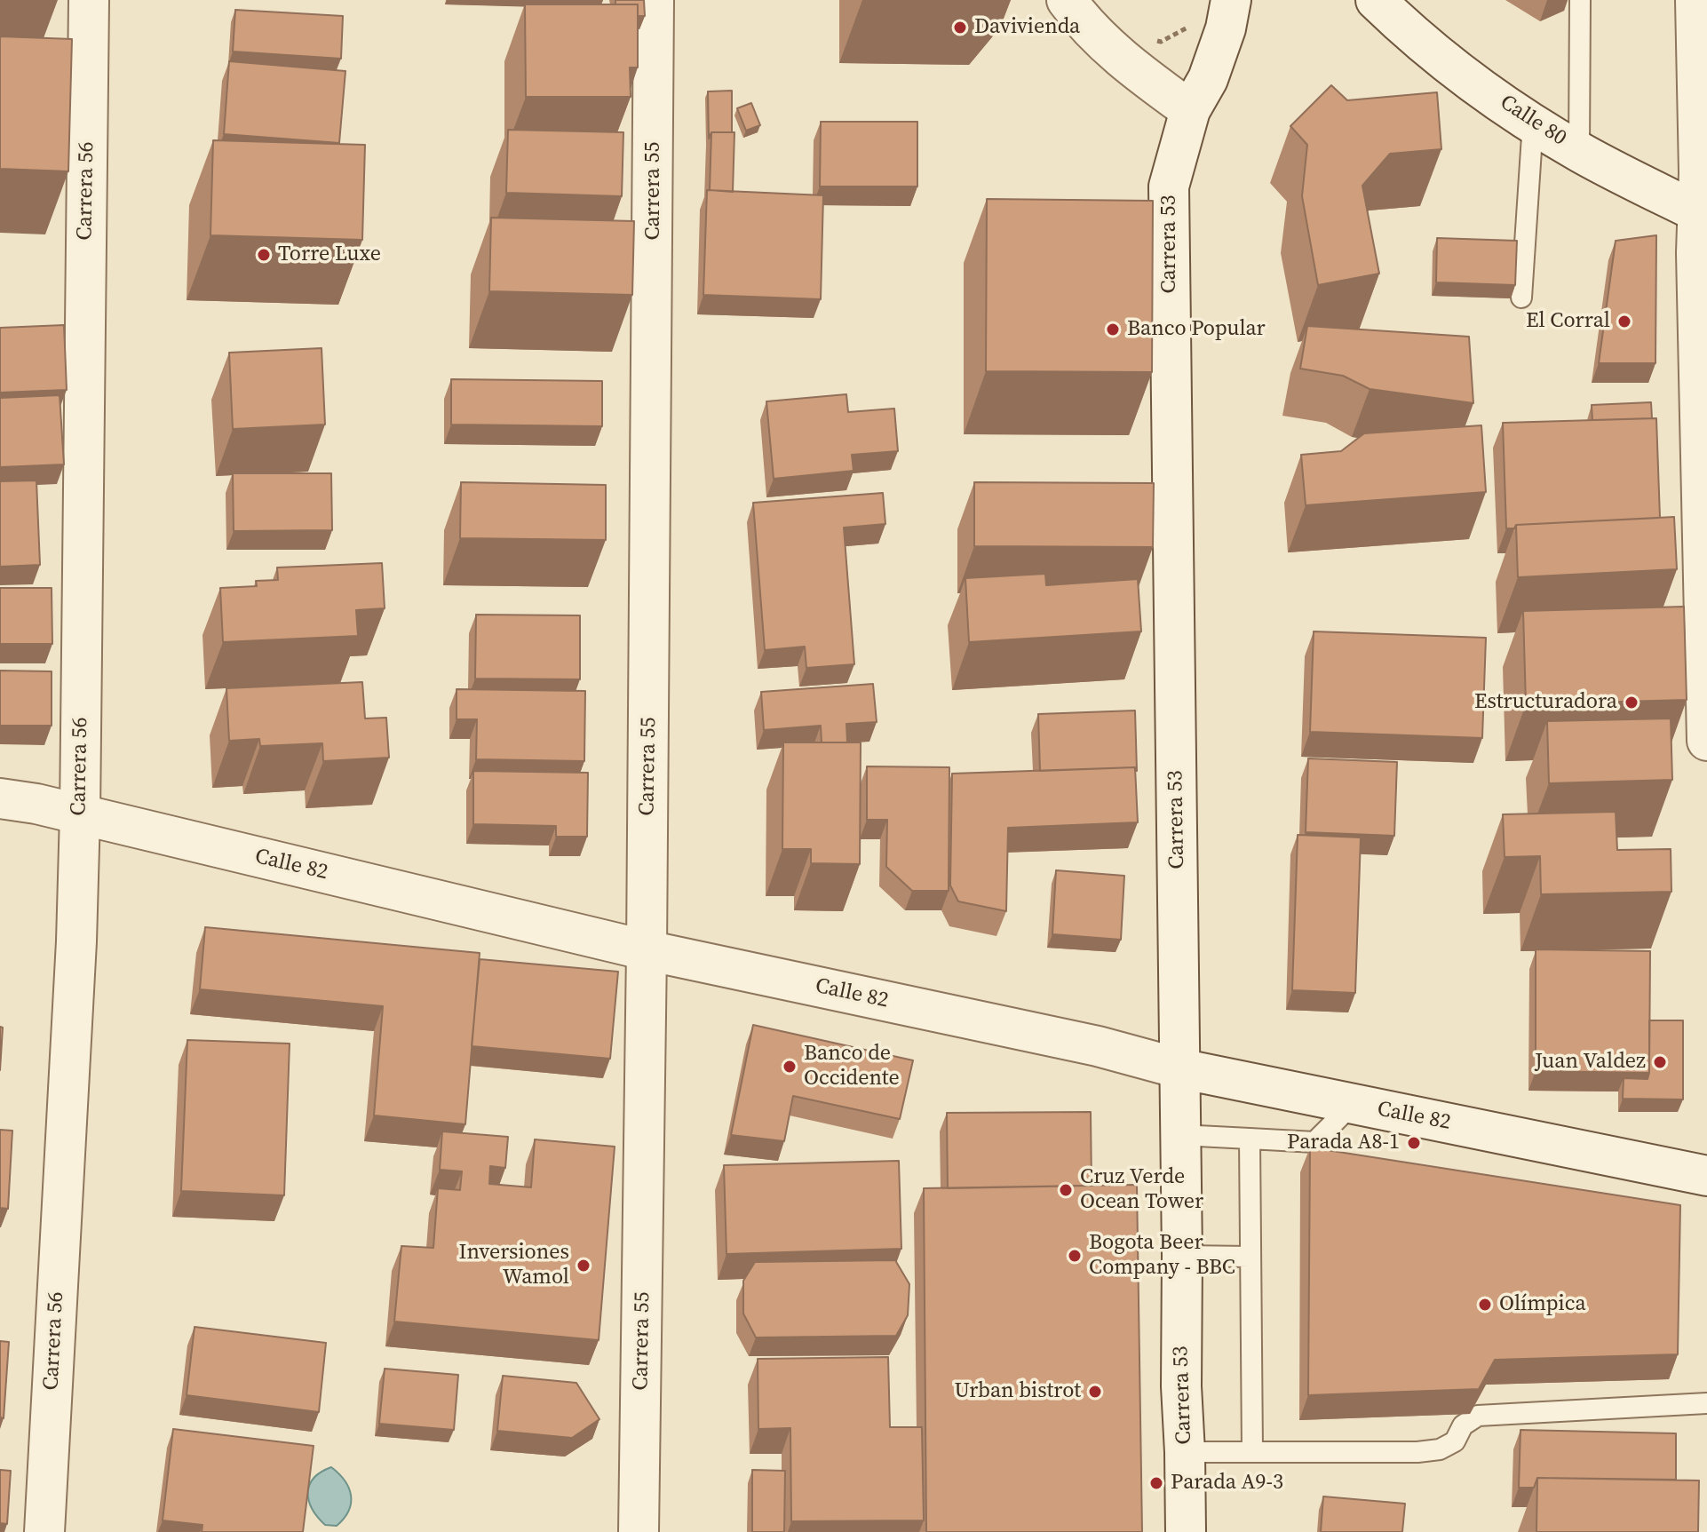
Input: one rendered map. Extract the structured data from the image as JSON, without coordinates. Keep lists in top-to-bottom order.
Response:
{
  "streets": {
    "street": [
      "Calle 80",
      "Carrera 56",
      "Carrera 55",
      "Carrera 53",
      "Calle 82"
    ]
  },
  "crossings": [
    ["Carrera 56", "Calle 82"],
    ["Carrera 55", "Calle 82"],
    ["Carrera 53", "Calle 82"]
  ],
  "places": [
    "Davivienda",
    "Torre Luxe",
    "El Corral",
    "Banco Popular",
    "Estructuradora",
    "Juan Valdez",
    "Banco de Occidente",
    "Parada A8-1",
    "Cruz Verde Ocean Tower",
    "Bogota Beer Company - BBC",
    "Inversiones Wamol",
    "Olímpica",
    "Urban bistrot",
    "Parada A9-3"
  ]
}
